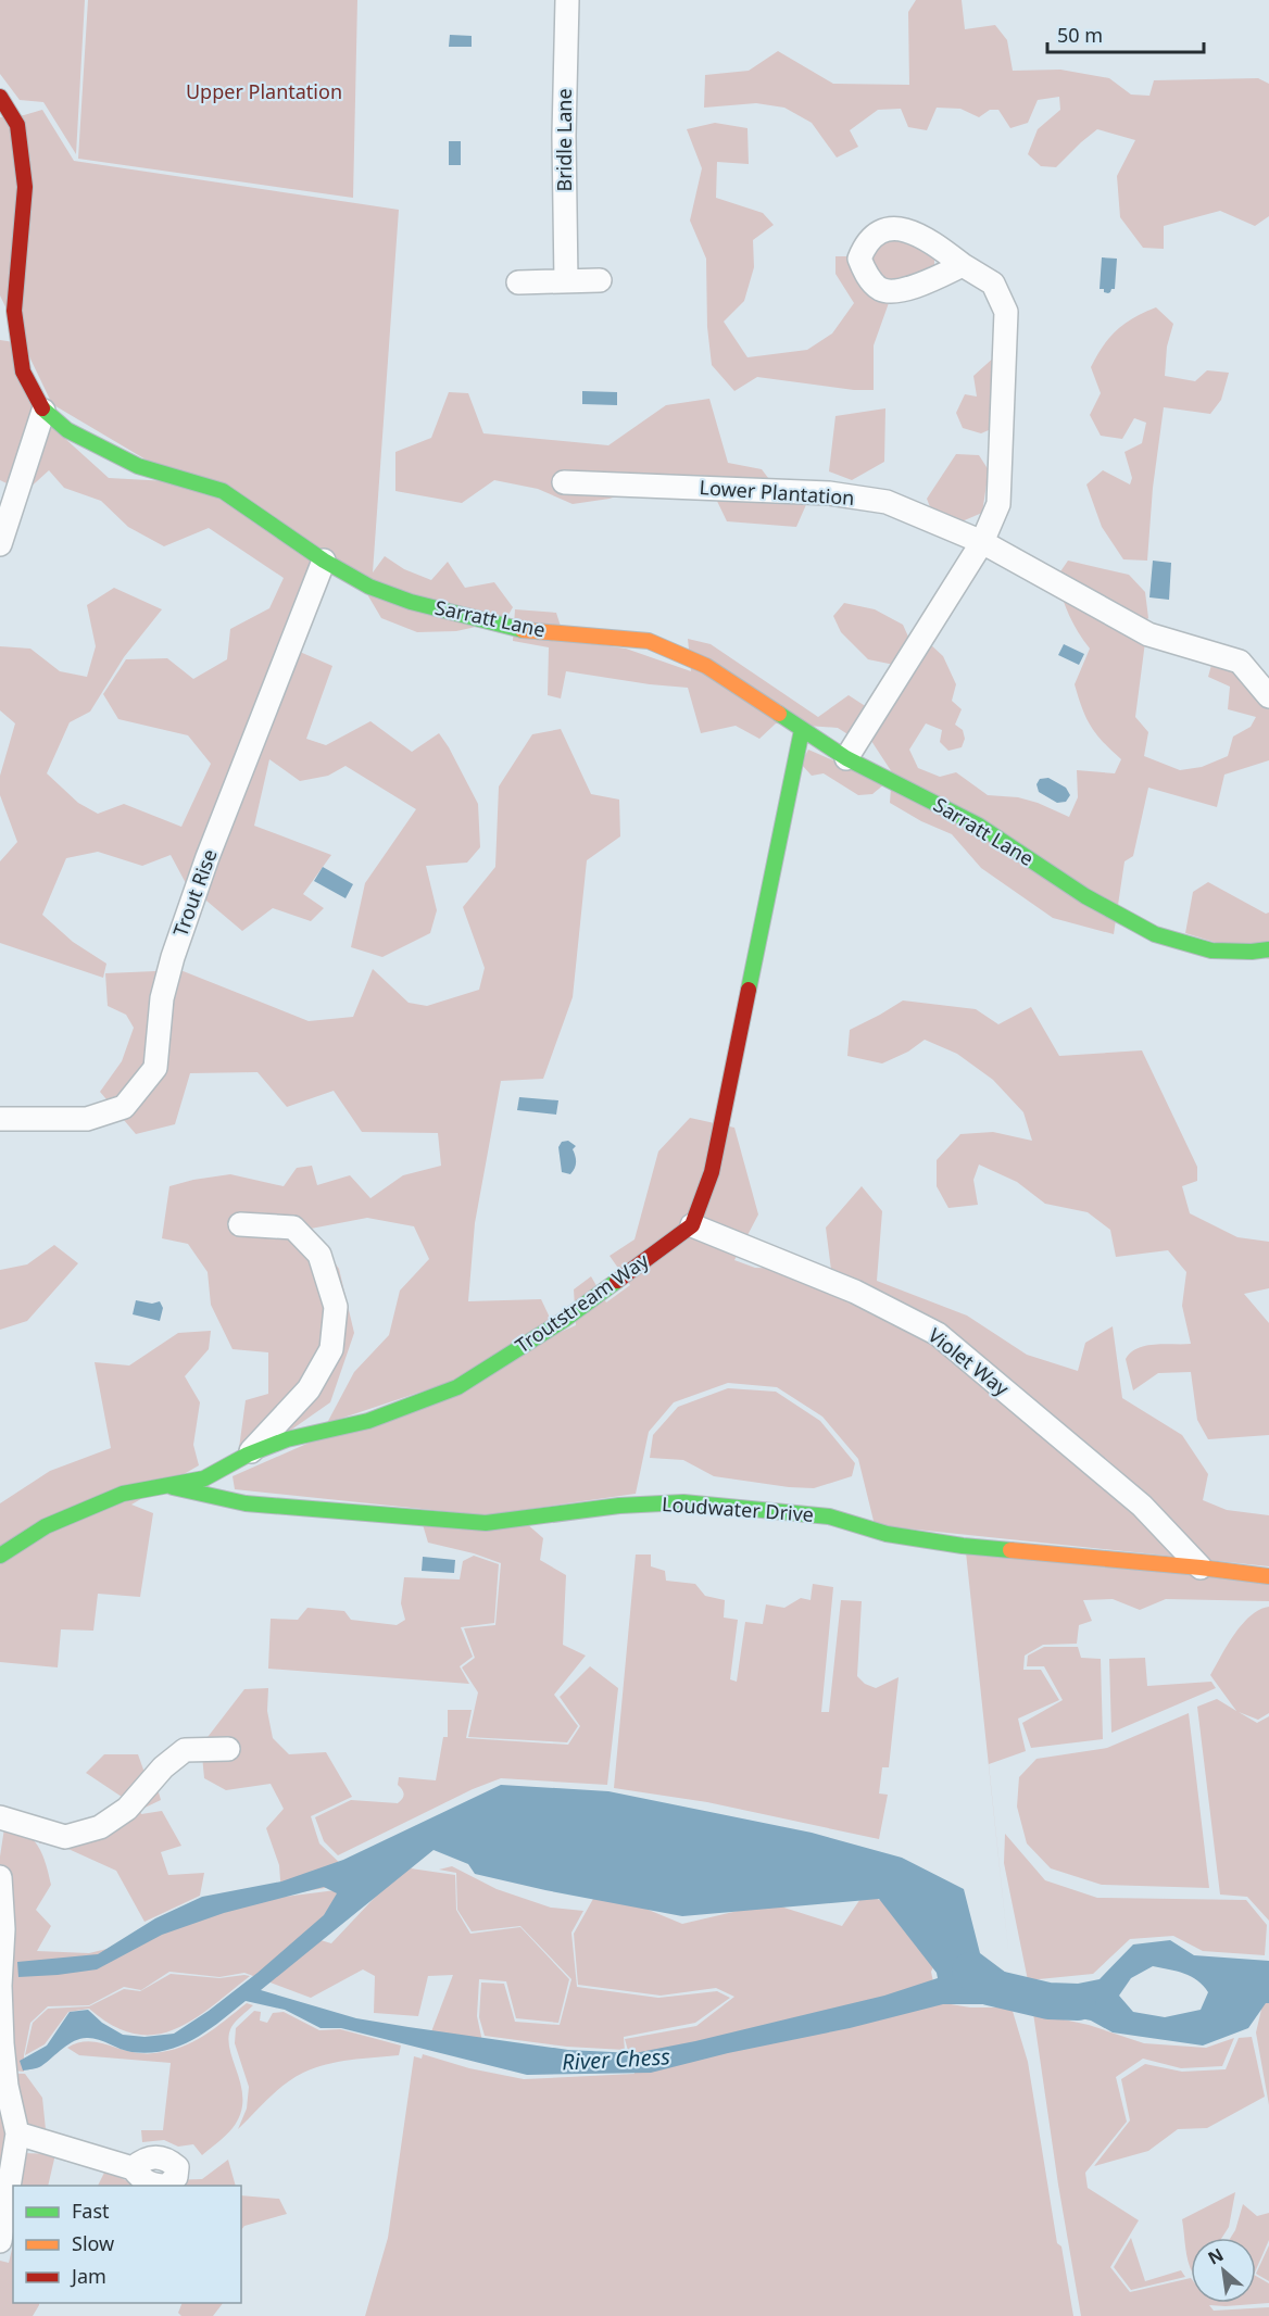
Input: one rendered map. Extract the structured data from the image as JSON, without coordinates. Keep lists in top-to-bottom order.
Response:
{
  "streets": {
    "street": [
      "Bridle Lane",
      "Lower Plantation",
      "Sarratt Lane",
      "Trout Rise",
      "Troutstream Way",
      "Violet Way",
      "Loudwater Drive"
    ]
  },
  "crossings": [
    ["Sarratt Lane", "Trout Rise"],
    ["Troutstream Way", "Violet Way"],
    ["Troutstream Way", "Loudwater Drive"],
    ["Violet Way", "Loudwater Drive"]
  ],
  "water": ["River Chess"],
  "parks": ["Upper Plantation"],
  "legend": ["Fast", "Slow", "Jam"],
  "scale_bar": "50 m",
  "north": "top left"
}
